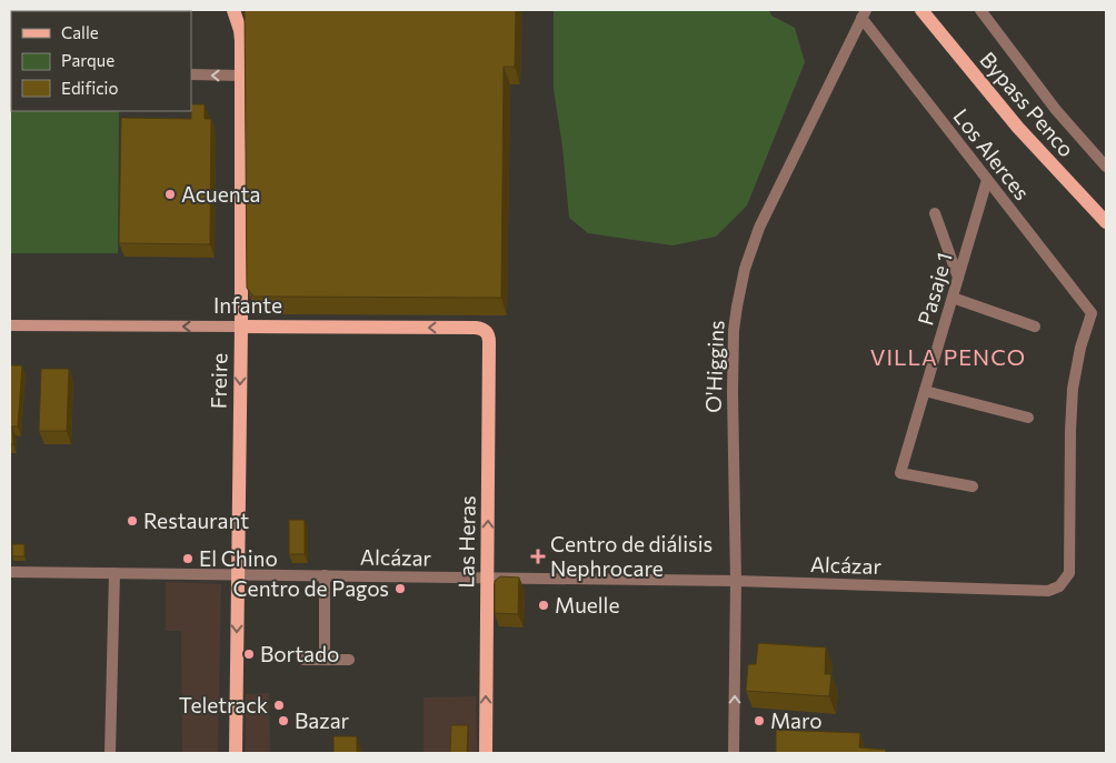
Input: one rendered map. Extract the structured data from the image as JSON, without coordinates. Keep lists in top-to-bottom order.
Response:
{
  "streets": {
    "main road": [
      "Bypass Penco",
      "Infante",
      "Freire",
      "Las Heras"
    ],
    "street": [
      "Los Alerces",
      "Pasaje 1",
      "O'Higgins",
      "Alcázar"
    ]
  },
  "crossings": [
    ["Los Alerces", "Pasaje 1"],
    ["Los Alerces", "O'Higgins"],
    ["Los Alerces", "Alcázar"],
    ["Infante", "Freire"],
    ["Infante", "Las Heras"],
    ["O'Higgins", "Alcázar"],
    ["Freire", "Alcázar"],
    ["Las Heras", "Alcázar"]
  ],
  "one_way": ["Infante", "Freire", "Las Heras"],
  "districts": ["VILLA PENCO"],
  "places": {
    "other": [
      "Acuenta",
      "Restaurant",
      "El Chino",
      "Centro de Pagos",
      "Muelle",
      "Bortado",
      "Teletrack",
      "Bazar",
      "Maro"
    ],
    "health": ["Centro de diálisis Nephrocare"]
  },
  "legend": ["Calle", "Parque", "Edificio"]
}
